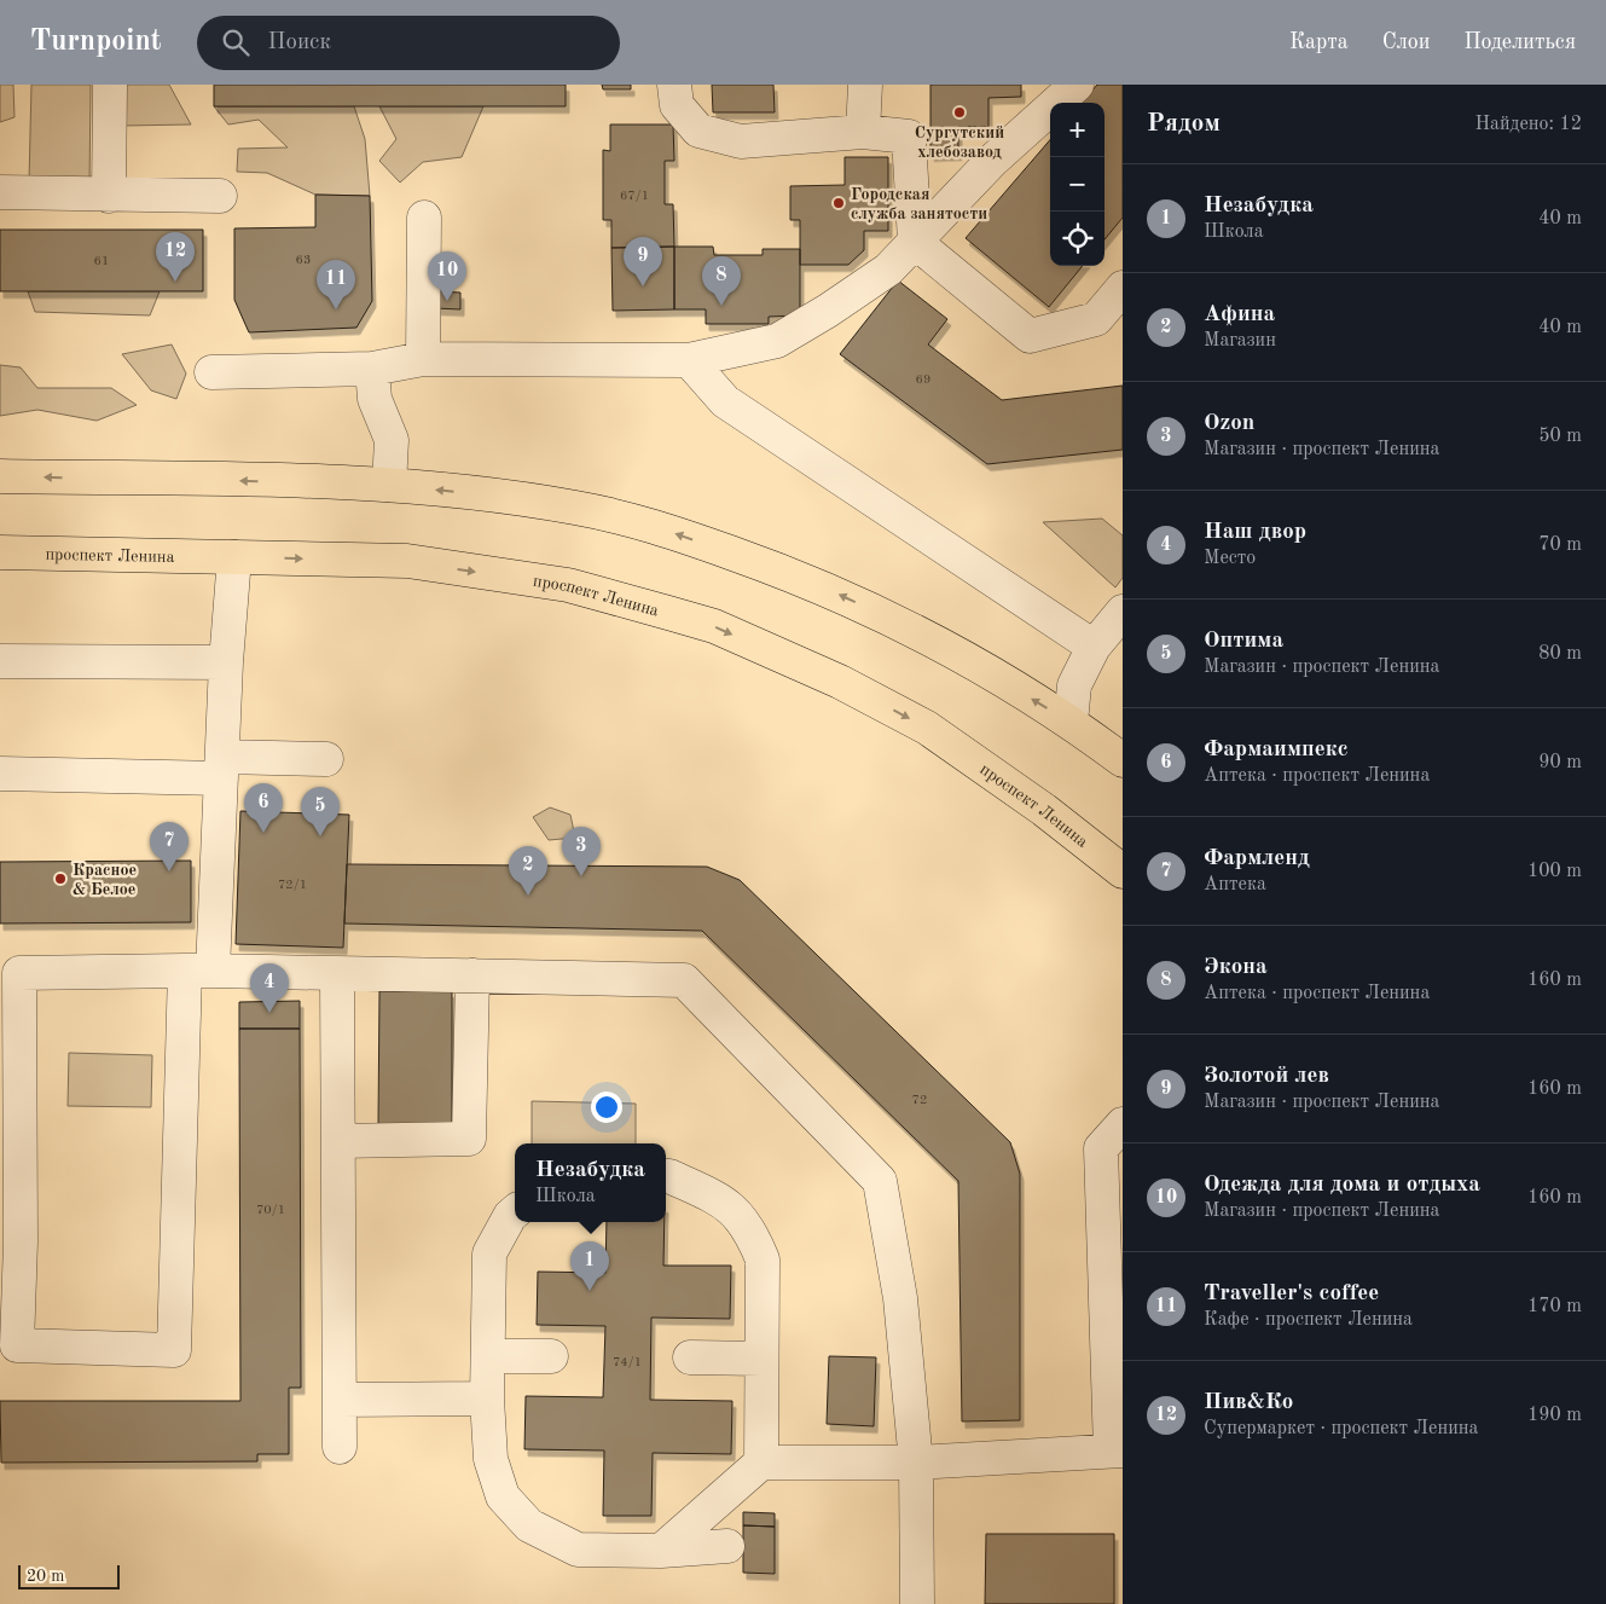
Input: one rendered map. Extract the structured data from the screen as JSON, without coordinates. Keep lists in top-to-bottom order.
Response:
{
  "streets": {
    "main road": ["проспект Ленина"]
  },
  "places": ["Сургутский хлебозавод", "Городская служба занятости", "Красное & Белое"],
  "house_numbers": [
    "67/1",
    "63",
    "61",
    "69",
    "72/1",
    "72",
    "70/1",
    "74/1"
  ],
  "scale_bar": "20 m",
  "page": {
    "header": "Turnpoint",
    "search": "Поиск",
    "nav": ["Карта", "Слои", "Поделиться"],
    "heading": ["Рядом", "Найдено: 12"],
    "map_buttons": ["+", "−"],
    "list": [
      {
        "mark": "1",
        "name": "Незабудка",
        "note": "Школа",
        "value": "40 m"
      },
      {
        "mark": "2",
        "name": "Афина",
        "note": "Магазин",
        "value": "40 m"
      },
      {
        "mark": "3",
        "name": "Ozon",
        "note": "Магазин · проспект Ленина",
        "value": "50 m"
      },
      {
        "mark": "4",
        "name": "Наш двор",
        "note": "Место",
        "value": "70 m"
      },
      {
        "mark": "5",
        "name": "Оптима",
        "note": "Магазин · проспект Ленина",
        "value": "80 m"
      },
      {
        "mark": "6",
        "name": "Фармаимпекс",
        "note": "Аптека · проспект Ленина",
        "value": "90 m"
      },
      {
        "mark": "7",
        "name": "Фармленд",
        "note": "Аптека",
        "value": "100 m"
      },
      {
        "mark": "8",
        "name": "Экона",
        "note": "Аптека · проспект Ленина",
        "value": "160 m"
      },
      {
        "mark": "9",
        "name": "Золотой лев",
        "note": "Магазин · проспект Ленина",
        "value": "160 m"
      },
      {
        "mark": "10",
        "name": "Одежда для дома и отдыха",
        "note": "Магазин · проспект Ленина",
        "value": "160 m"
      },
      {
        "mark": "11",
        "name": "Traveller's coffee",
        "note": "Кафе · проспект Ленина",
        "value": "170 m"
      },
      {
        "mark": "12",
        "name": "Пив&Ко",
        "note": "Супермаркет · проспект Ленина",
        "value": "190 m"
      }
    ],
    "pins": [
      "12",
      "9",
      "10",
      "8",
      "11",
      "6",
      "5",
      "7",
      "3",
      "2",
      "4",
      "1"
    ],
    "popup": ["Незабудка", "Школа"],
    "scale": "20 m"
  }
}
